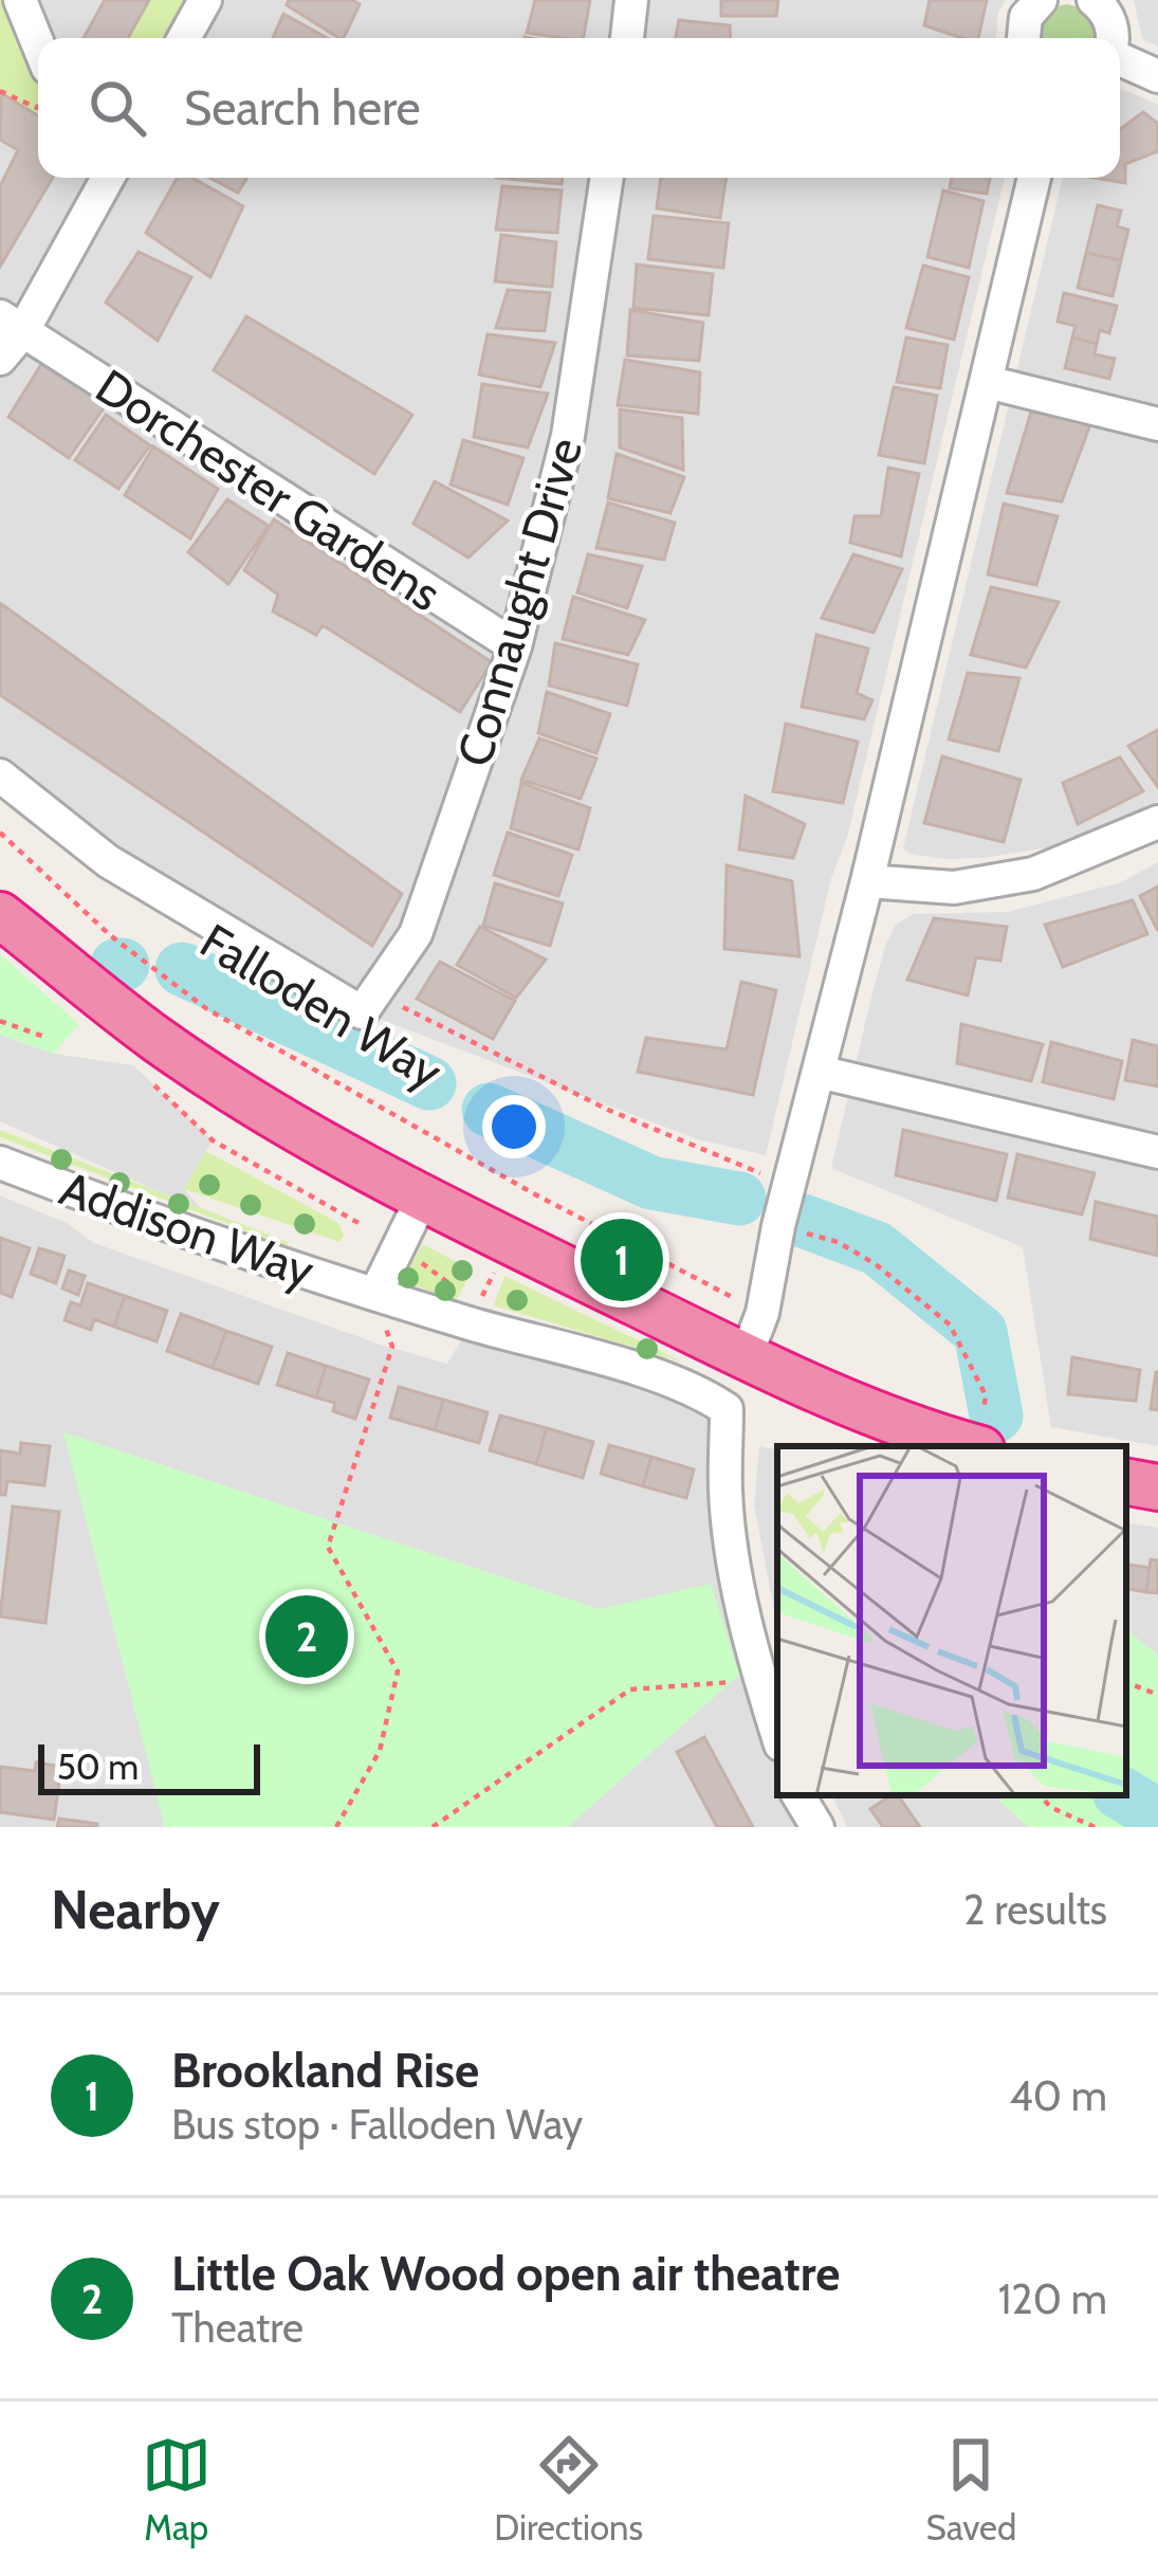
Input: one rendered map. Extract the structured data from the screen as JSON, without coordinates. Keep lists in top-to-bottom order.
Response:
{
  "streets": {
    "street": ["Dorchester Gardens", "Connaught Drive", "Addison Way"],
    "path": ["Falloden Way"]
  },
  "crossings": [
    ["Dorchester Gardens", "Connaught Drive"]
  ],
  "scale_bar": "50 m",
  "page": {
    "search": "Search here",
    "pins": ["1", "2"],
    "scale": "50 m",
    "heading": ["Nearby", "2 results"],
    "list": [
      {
        "mark": "1",
        "name": "Brookland Rise",
        "note": "Bus stop · Falloden Way",
        "value": "40 m"
      },
      {
        "mark": "2",
        "name": "Little Oak Wood open air theatre",
        "note": "Theatre",
        "value": "120 m"
      }
    ],
    "nav": ["Map", "Directions", "Saved"]
  }
}
